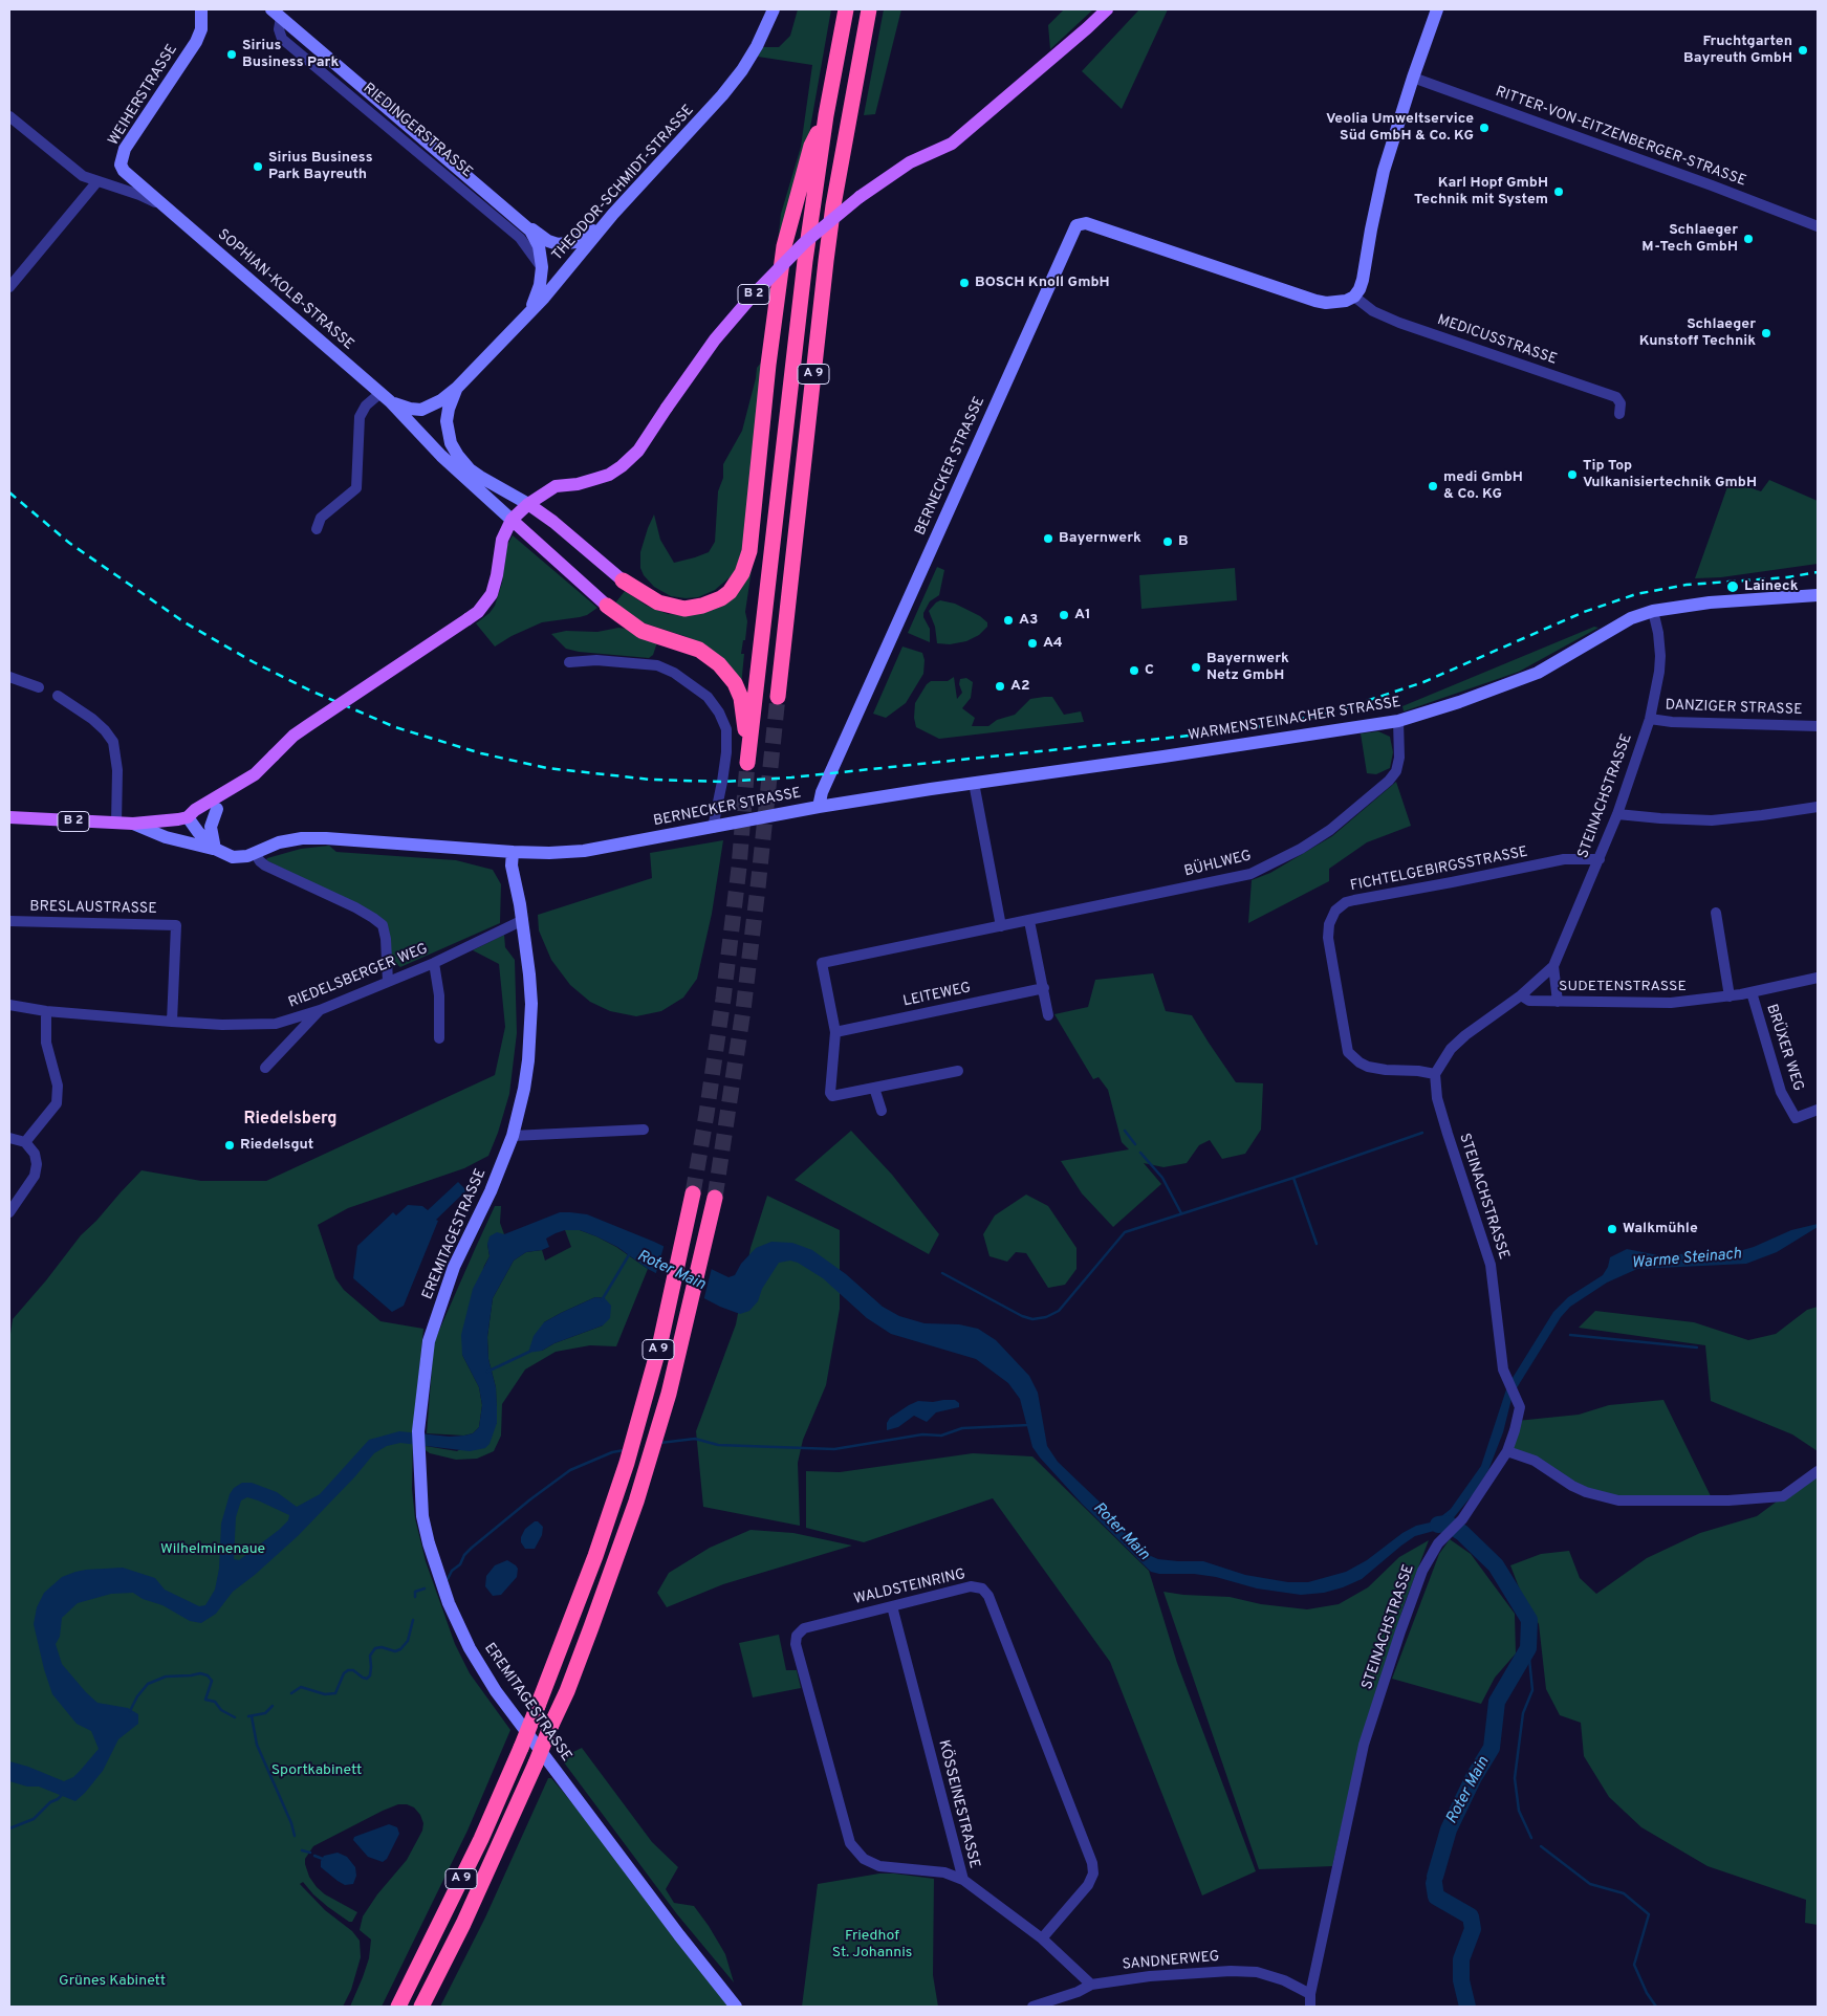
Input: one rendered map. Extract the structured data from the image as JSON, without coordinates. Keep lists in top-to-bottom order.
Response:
{
  "streets": {
    "highway": ["A 9"],
    "main road": ["B 2"],
    "street": [
      "WEIHERSTRASSE",
      "RIEDINGERSTRASSE",
      "RITTER-VON-EITZENBERGER-STRASSE",
      "THEODOR-SCHMIDT-STRASSE",
      "SOPHIAN-KOLB-STRASSE",
      "MEDICUSSTRASSE",
      "BERNECKER STRASSE",
      "DANZIGER STRASSE",
      "WARMENSTEINACHER STRASSE",
      "STEINACHSTRASSE",
      "BÜHLWEG",
      "FICHTELGEBIRGSSTRASSE",
      "BRESLAUSTRASSE",
      "RIEDELSBERGER WEG",
      "SUDETENSTRASSE",
      "LEITEWEG",
      "BRÜXER WEG",
      "EREMITAGESTRASSE",
      "WALDSTEINRING",
      "KÖSSEINESTRASSE",
      "SANDNERWEG"
    ]
  },
  "crossings": [
    ["WEIHERSTRASSE", "SOPHIAN-KOLB-STRASSE"],
    ["RIEDINGERSTRASSE", "THEODOR-SCHMIDT-STRASSE"],
    ["SOPHIAN-KOLB-STRASSE", "B 2"],
    ["B 2", "BERNECKER STRASSE"],
    ["MEDICUSSTRASSE", "BERNECKER STRASSE"],
    ["BERNECKER STRASSE", "WARMENSTEINACHER STRASSE"],
    ["BERNECKER STRASSE", "EREMITAGESTRASSE"],
    ["DANZIGER STRASSE", "STEINACHSTRASSE"],
    ["WARMENSTEINACHER STRASSE", "STEINACHSTRASSE"],
    ["WARMENSTEINACHER STRASSE", "BÜHLWEG"],
    ["STEINACHSTRASSE", "FICHTELGEBIRGSSTRASSE"],
    ["STEINACHSTRASSE", "SUDETENSTRASSE"],
    ["STEINACHSTRASSE", "SANDNERWEG"],
    ["BÜHLWEG", "LEITEWEG"],
    ["BRESLAUSTRASSE", "RIEDELSBERGER WEG"],
    ["RIEDELSBERGER WEG", "EREMITAGESTRASSE"],
    ["SUDETENSTRASSE", "BRÜXER WEG"],
    ["WALDSTEINRING", "KÖSSEINESTRASSE"],
    ["KÖSSEINESTRASSE", "SANDNERWEG"]
  ],
  "districts": ["Riedelsberg"],
  "water": ["Warme Steinach", "Roter Main"],
  "parks": [
    "Wilhelminenaue",
    "Sportkabinett",
    "Friedhof St. Johannis",
    "Grünes Kabinett"
  ],
  "places": [
    "Fruchtgarten Bayreuth GmbH",
    "Sirius Business Park",
    "Veolia Umweltservice Süd GmbH & Co. KG",
    "Sirius Business Park Bayreuth",
    "Karl Hopf GmbH Technik mit System",
    "Schlaeger M-Tech GmbH",
    "BOSCH Knoll GmbH",
    "Schlaeger Kunstoff Technik",
    "Tip Top Vulkanisiertechnik GmbH",
    "medi GmbH & Co. KG",
    "Bayernwerk",
    "B",
    "Laineck",
    "A1",
    "A3",
    "A4",
    "Bayernwerk Netz GmbH",
    "C",
    "A2",
    "Riedelsgut",
    "Walkmühle"
  ]
}
